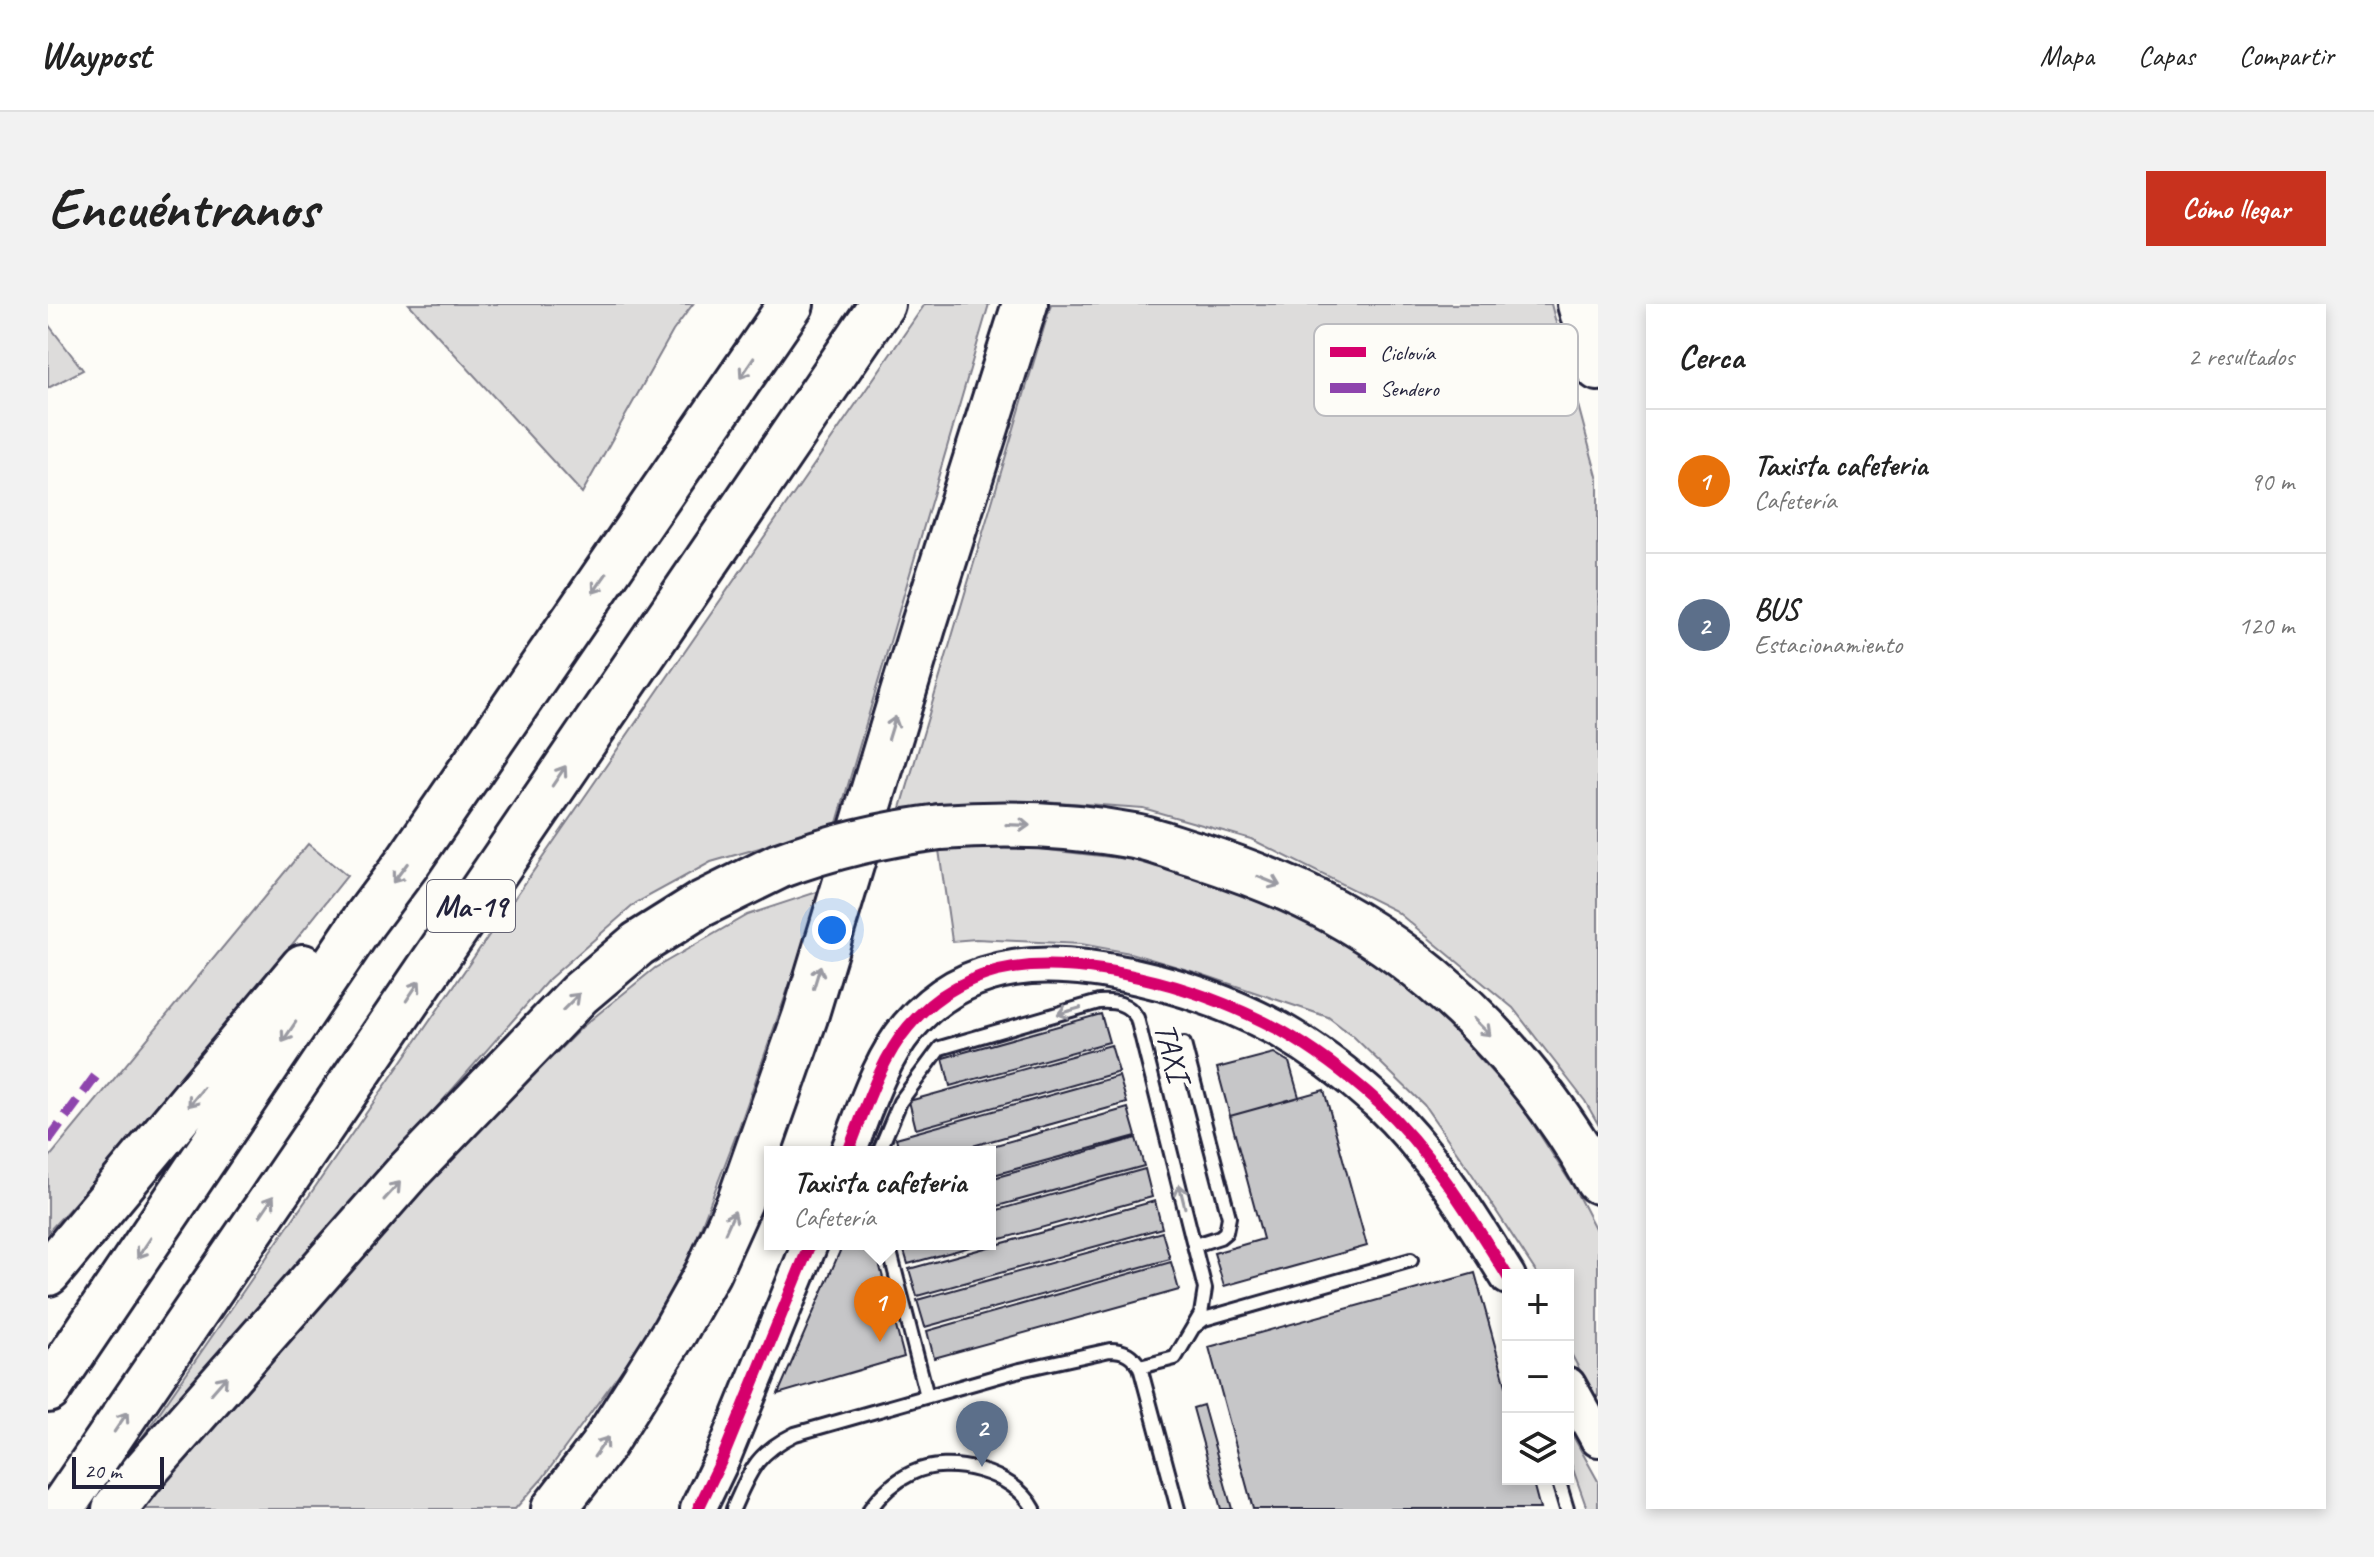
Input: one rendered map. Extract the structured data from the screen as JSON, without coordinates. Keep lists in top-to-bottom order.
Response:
{
  "streets": {
    "highway": ["Ma-19"],
    "lane": ["TAXI"]
  },
  "legend": ["Ciclovía", "Sendero"],
  "scale_bar": "20 m",
  "page": {
    "header": "Waypost",
    "nav": ["Mapa", "Capas", "Compartir"],
    "buttons": "Cómo llegar",
    "title": "Encuéntranos",
    "heading": ["Cerca", "2 resultados"],
    "list": [
      {
        "mark": "1",
        "name": "Taxista cafeteria",
        "note": "Cafetería",
        "value": "90 m"
      },
      {
        "mark": "2",
        "name": "BUS",
        "note": "Estacionamiento",
        "value": "120 m"
      }
    ],
    "popup": ["Taxista cafeteria", "Cafetería"],
    "map_buttons": ["+", "−"],
    "pins": ["1", "2"],
    "scale": "20 m"
  }
}
